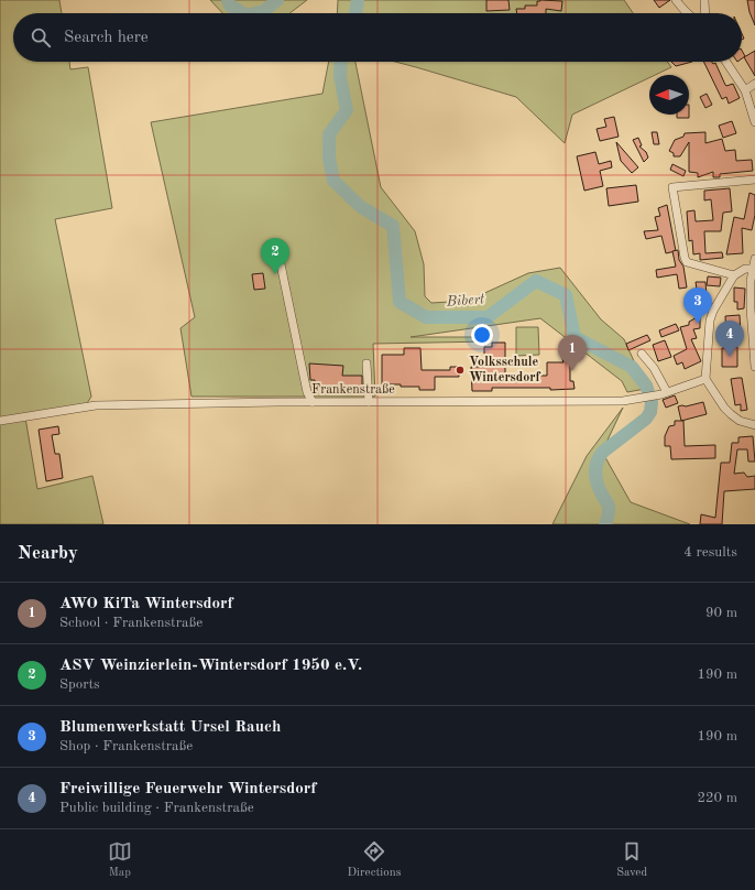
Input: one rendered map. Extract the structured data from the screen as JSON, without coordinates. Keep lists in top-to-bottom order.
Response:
{
  "streets": {
    "street": ["Frankenstraße"]
  },
  "water": ["Bibert"],
  "places": ["Volksschule Wintersdorf"],
  "north": "left",
  "page": {
    "search": "Search here",
    "pins": [
      "2",
      "3",
      "4",
      "1"
    ],
    "heading": ["Nearby", "4 results"],
    "list": [
      {
        "mark": "1",
        "name": "AWO KiTa Wintersdorf",
        "note": "School · Frankenstraße",
        "value": "90 m"
      },
      {
        "mark": "2",
        "name": "ASV Weinzierlein-Wintersdorf 1950 e.V.",
        "note": "Sports",
        "value": "190 m"
      },
      {
        "mark": "3",
        "name": "Blumenwerkstatt Ursel Rauch",
        "note": "Shop · Frankenstraße",
        "value": "190 m"
      },
      {
        "mark": "4",
        "name": "Freiwillige Feuerwehr Wintersdorf",
        "note": "Public building · Frankenstraße",
        "value": "220 m"
      }
    ],
    "nav": ["Map", "Directions", "Saved"]
  }
}
